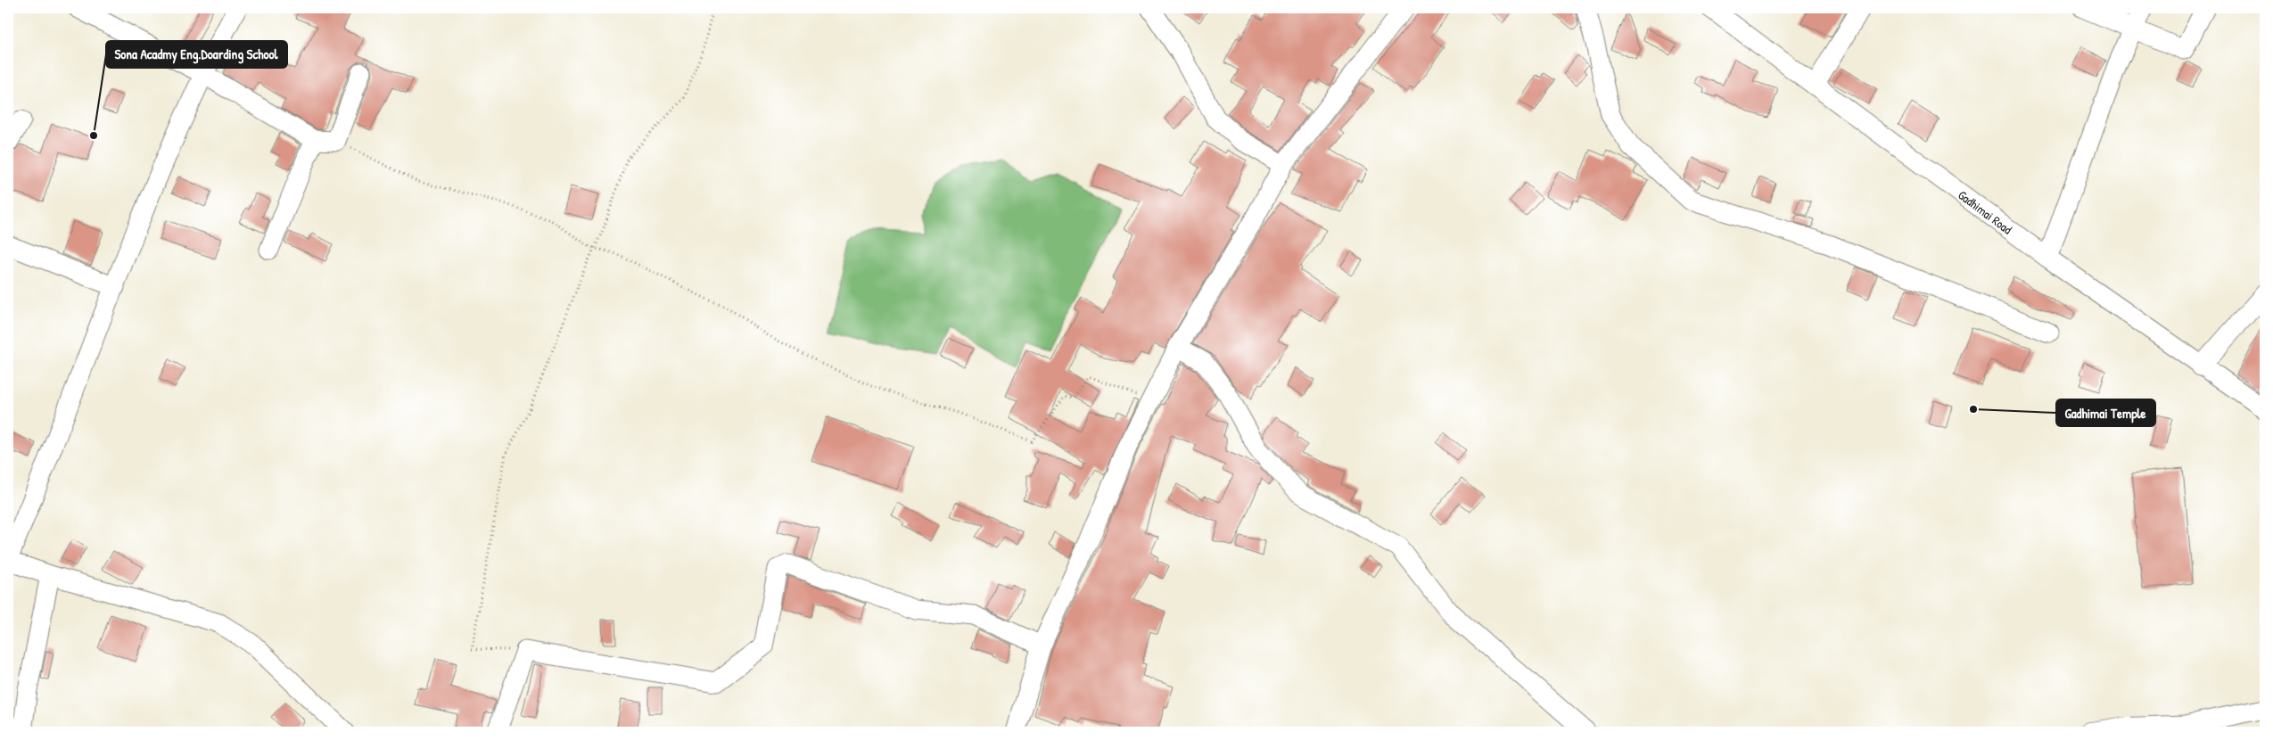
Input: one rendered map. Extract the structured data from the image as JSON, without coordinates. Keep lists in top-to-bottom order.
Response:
{
  "streets": {
    "street": ["Gadhimai Road"]
  },
  "places": ["Sona Acadmy Eng.Doarding School", "Gadhimai Temple"]
}
